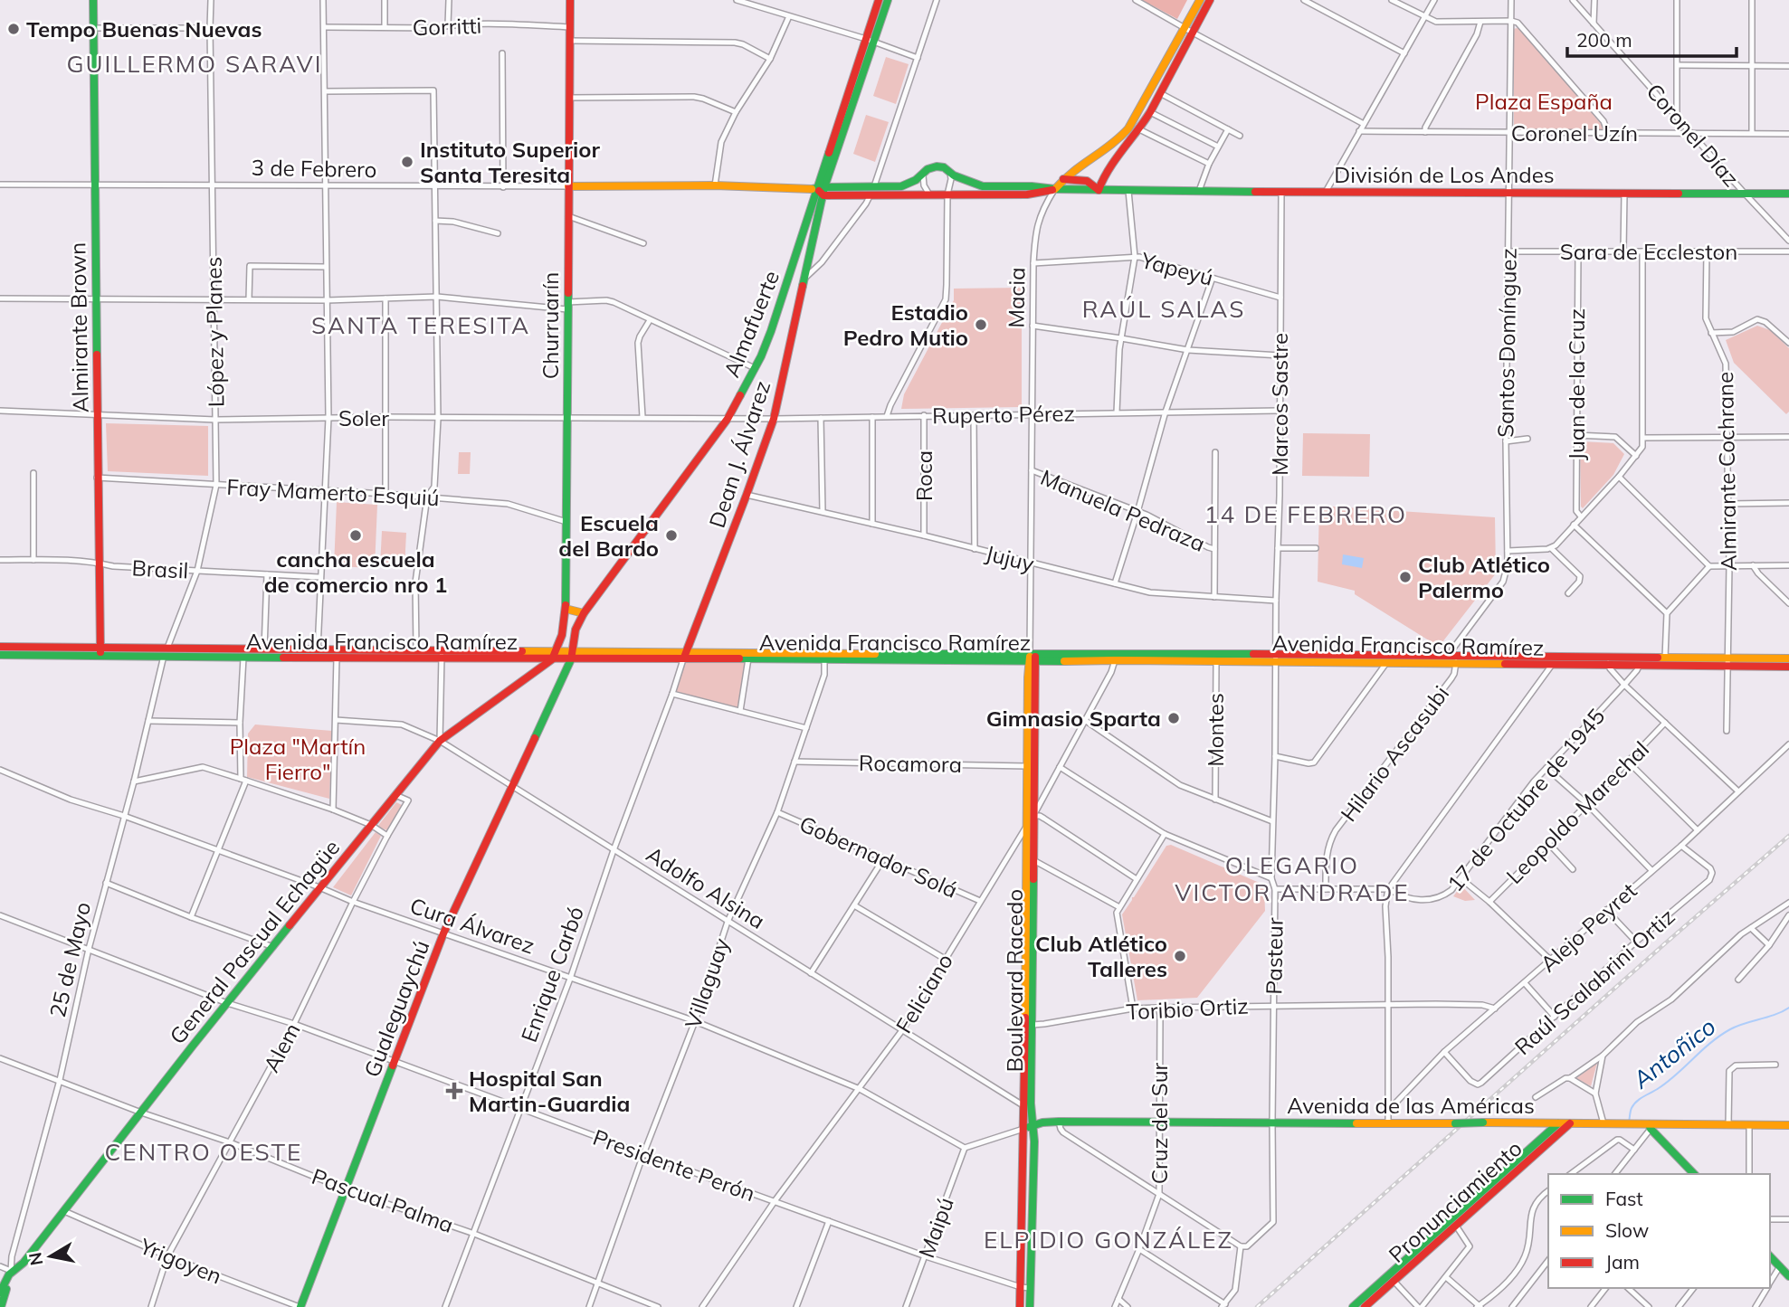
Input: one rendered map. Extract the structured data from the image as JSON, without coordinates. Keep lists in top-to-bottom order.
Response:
{
  "streets": {
    "main road": [
      "3 de Febrero",
      "División de Los Andes",
      "Macia",
      "Almafuerte",
      "Churruarín",
      "Almirante Brown",
      "Dean J. Álvarez",
      "Avenida Francisco Ramírez",
      "Adolfo Alsina",
      "General Pascual Echagüe",
      "25 de Mayo",
      "Boulevard Racedo",
      "Gualeguaychú",
      "Avenida de las Américas",
      "Pronunciamiento"
    ],
    "street": [
      "Gorritti",
      "Coronel Uzín",
      "Coronel Díaz",
      "Sara de Eccleston",
      "Yapeyú",
      "López y Planes",
      "Santos Domínguez",
      "Juan de la Cruz",
      "Marcos Sastre",
      "Ruperto Pérez",
      "Soler",
      "Almirante Cochrane",
      "Roca",
      "Fray Mamerto Esquiú",
      "Manuela Pedraza",
      "Jujuy",
      "Brasil",
      "Montes",
      "Hilario Ascasubi",
      "Rocamora",
      "17 de Octubre de 1945",
      "Leopoldo Marechal",
      "Gobernador Solá",
      "Cura Álvarez",
      "Alejo Peyret",
      "Pasteur",
      "Enrique Carbó",
      "Raúl Scalabrini Ortiz",
      "Villaguay",
      "Feliciano",
      "Toribio Ortiz",
      "Alem",
      "Cruz del Sur",
      "Presidente Perón",
      "Pascual Palma",
      "Maipú",
      "Yrigoyen"
    ]
  },
  "crossings": [
    ["Gorritti", "Churruarín"],
    ["Coronel Uzín", "Coronel Díaz"],
    ["Coronel Uzín", "Santos Domínguez"],
    ["Coronel Díaz", "División de Los Andes"],
    ["3 de Febrero", "División de Los Andes"],
    ["3 de Febrero", "Almafuerte"],
    ["3 de Febrero", "Churruarín"],
    ["3 de Febrero", "Almirante Brown"],
    ["3 de Febrero", "López y Planes"],
    ["3 de Febrero", "Dean J. Álvarez"],
    ["División de Los Andes", "Macia"],
    ["División de Los Andes", "Almafuerte"],
    ["División de Los Andes", "Santos Domínguez"],
    ["División de Los Andes", "Marcos Sastre"],
    ["División de Los Andes", "Dean J. Álvarez"],
    ["Sara de Eccleston", "Santos Domínguez"],
    ["Sara de Eccleston", "Juan de la Cruz"],
    ["Sara de Eccleston", "Almirante Cochrane"],
    ["Yapeyú", "Macia"],
    ["Yapeyú", "Marcos Sastre"],
    ["Macia", "Ruperto Pérez"],
    ["Macia", "Manuela Pedraza"],
    ["Macia", "Jujuy"],
    ["Macia", "Avenida Francisco Ramírez"],
    ["Macia", "Boulevard Racedo"],
    ["Almafuerte", "Ruperto Pérez"],
    ["Almafuerte", "Soler"],
    ["Almafuerte", "Dean J. Álvarez"],
    ["Almafuerte", "Avenida Francisco Ramírez"],
    ["Almafuerte", "Gualeguaychú"],
    ["Churruarín", "Soler"],
    ["Churruarín", "Fray Mamerto Esquiú"],
    ["Churruarín", "Avenida Francisco Ramírez"],
    ["Almirante Brown", "Soler"],
    ["Almirante Brown", "Fray Mamerto Esquiú"],
    ["Almirante Brown", "Brasil"],
    ["Almirante Brown", "Avenida Francisco Ramírez"],
    ["López y Planes", "Soler"],
    ["López y Planes", "Fray Mamerto Esquiú"],
    ["López y Planes", "Brasil"],
    ["López y Planes", "Avenida Francisco Ramírez"],
    ["López y Planes", "25 de Mayo"],
    ["Santos Domínguez", "Avenida Francisco Ramírez"],
    ["Santos Domínguez", "Hilario Ascasubi"],
    ["Marcos Sastre", "Ruperto Pérez"],
    ["Marcos Sastre", "Jujuy"],
    ["Marcos Sastre", "Avenida Francisco Ramírez"],
    ["Marcos Sastre", "Pasteur"],
    ["Ruperto Pérez", "Soler"],
    ["Ruperto Pérez", "Dean J. Álvarez"],
    ["Ruperto Pérez", "Roca"],
    ["Dean J. Álvarez", "Jujuy"],
    ["Dean J. Álvarez", "Avenida Francisco Ramírez"],
    ["Dean J. Álvarez", "Enrique Carbó"],
    ["Almirante Cochrane", "Avenida Francisco Ramírez"],
    ["Roca", "Jujuy"],
    ["Avenida Francisco Ramírez", "Montes"],
    ["Avenida Francisco Ramírez", "Hilario Ascasubi"],
    ["Avenida Francisco Ramírez", "17 de Octubre de 1945"],
    ["Avenida Francisco Ramírez", "General Pascual Echagüe"],
    ["Avenida Francisco Ramírez", "Pasteur"],
    ["Avenida Francisco Ramírez", "25 de Mayo"],
    ["Avenida Francisco Ramírez", "Enrique Carbó"],
    ["Avenida Francisco Ramírez", "Boulevard Racedo"],
    ["Avenida Francisco Ramírez", "Villaguay"],
    ["Avenida Francisco Ramírez", "Feliciano"],
    ["Avenida Francisco Ramírez", "Gualeguaychú"],
    ["Hilario Ascasubi", "17 de Octubre de 1945"],
    ["Rocamora", "Boulevard Racedo"],
    ["Rocamora", "Villaguay"],
    ["17 de Octubre de 1945", "Pasteur"],
    ["Gobernador Solá", "Villaguay"],
    ["Gobernador Solá", "Feliciano"],
    ["Adolfo Alsina", "General Pascual Echagüe"],
    ["Adolfo Alsina", "Enrique Carbó"],
    ["Adolfo Alsina", "Boulevard Racedo"],
    ["Adolfo Alsina", "Villaguay"],
    ["Adolfo Alsina", "Feliciano"],
    ["Adolfo Alsina", "Gualeguaychú"],
    ["Adolfo Alsina", "Avenida de las Américas"],
    ["Cura Álvarez", "General Pascual Echagüe"],
    ["Cura Álvarez", "25 de Mayo"],
    ["Cura Álvarez", "Enrique Carbó"],
    ["Cura Álvarez", "Villaguay"],
    ["Cura Álvarez", "Feliciano"],
    ["Cura Álvarez", "Gualeguaychú"],
    ["Cura Álvarez", "Alem"],
    ["Cura Álvarez", "Maipú"],
    ["Alejo Peyret", "Raúl Scalabrini Ortiz"],
    ["Alejo Peyret", "Toribio Ortiz"],
    ["General Pascual Echagüe", "25 de Mayo"],
    ["General Pascual Echagüe", "Alem"],
    ["General Pascual Echagüe", "Presidente Perón"],
    ["General Pascual Echagüe", "Pascual Palma"],
    ["General Pascual Echagüe", "Yrigoyen"],
    ["Pasteur", "Toribio Ortiz"],
    ["Pasteur", "Avenida de las Américas"],
    ["25 de Mayo", "Presidente Perón"],
    ["25 de Mayo", "Pascual Palma"],
    ["Enrique Carbó", "Presidente Perón"],
    ["Enrique Carbó", "Pascual Palma"],
    ["Boulevard Racedo", "Feliciano"],
    ["Boulevard Racedo", "Toribio Ortiz"],
    ["Boulevard Racedo", "Avenida de las Américas"],
    ["Boulevard Racedo", "Presidente Perón"],
    ["Villaguay", "Presidente Perón"],
    ["Villaguay", "Pascual Palma"],
    ["Feliciano", "Presidente Perón"],
    ["Gualeguaychú", "Presidente Perón"],
    ["Gualeguaychú", "Pascual Palma"],
    ["Gualeguaychú", "Yrigoyen"],
    ["Toribio Ortiz", "Cruz del Sur"],
    ["Alem", "Presidente Perón"],
    ["Alem", "Pascual Palma"],
    ["Alem", "Yrigoyen"],
    ["Avenida de las Américas", "Cruz del Sur"],
    ["Avenida de las Américas", "Pronunciamiento"],
    ["Presidente Perón", "Maipú"]
  ],
  "districts": [
    "GUILLERMO SARAVI",
    "RAÚL SALAS",
    "SANTA TERESITA",
    "14 DE FEBRERO",
    "OLEGARIO VICTOR ANDRADE",
    "CENTRO OESTE",
    "ELPIDIO GONZÁLEZ"
  ],
  "water": ["Antoñico"],
  "parks": ["Plaza España", "Plaza \"Martín Fierro\""],
  "places": {
    "other": [
      "Tempo Buenas Nuevas",
      "Instituto Superior Santa Teresita",
      "Estadio Pedro Mutio",
      "cancha escuela de comercio nro 1",
      "Escuela del Bardo",
      "Club Atlético Palermo",
      "Gimnasio Sparta",
      "Club Atlético Talleres"
    ],
    "health": ["Hospital San Martin-Guardia"]
  },
  "legend": ["Fast", "Slow", "Jam"],
  "scale_bar": "200 m",
  "north": "left"
}
